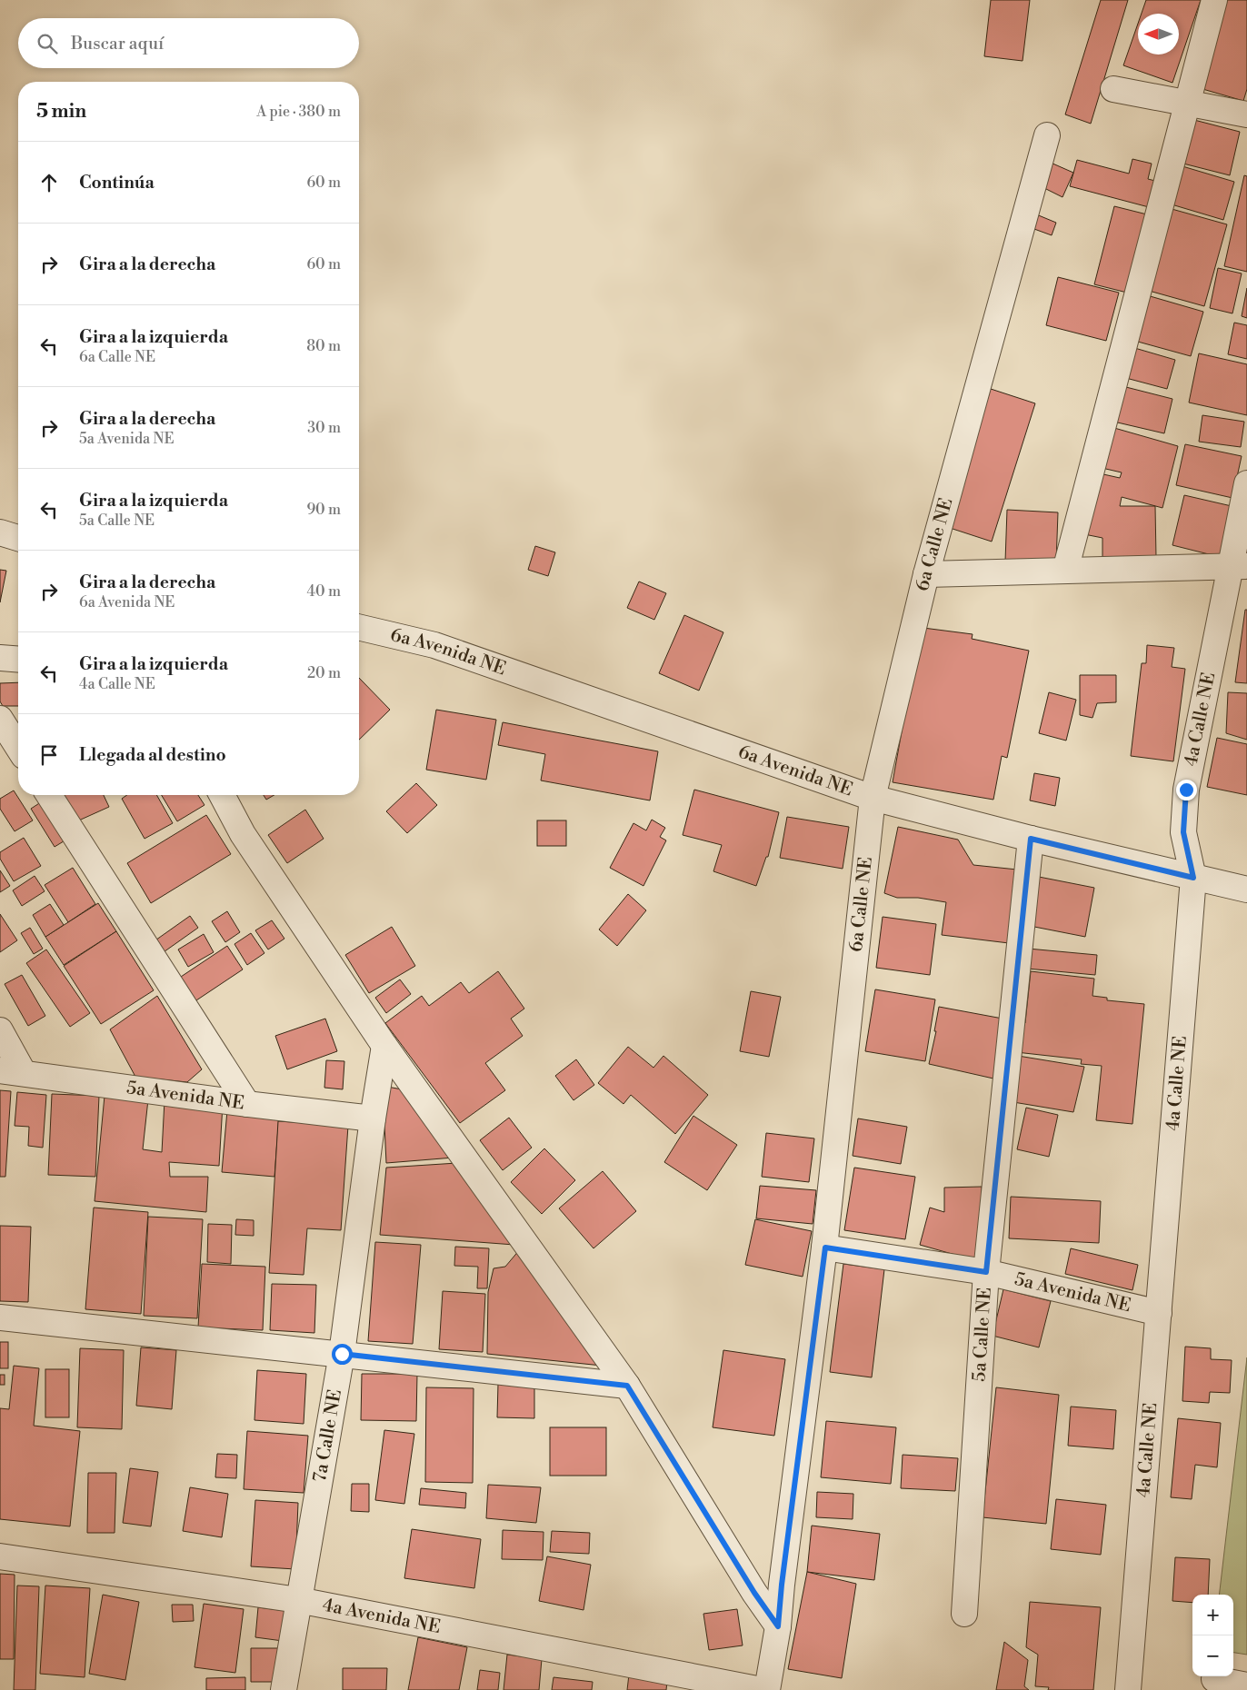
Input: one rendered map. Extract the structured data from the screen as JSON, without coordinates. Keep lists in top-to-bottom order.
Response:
{
  "streets": {
    "street": [
      "6a Calle NE",
      "6a Avenida NE",
      "4a Calle NE",
      "5a Avenida NE",
      "5a Calle NE",
      "7a Calle NE",
      "4a Avenida NE"
    ]
  },
  "crossings": [
    ["6a Calle NE", "6a Avenida NE"],
    ["6a Calle NE", "5a Avenida NE"],
    ["6a Avenida NE", "4a Calle NE"],
    ["6a Avenida NE", "5a Calle NE"],
    ["4a Calle NE", "5a Avenida NE"],
    ["5a Avenida NE", "5a Calle NE"],
    ["5a Avenida NE", "7a Calle NE"],
    ["7a Calle NE", "4a Avenida NE"]
  ],
  "north": "left",
  "page": {
    "search": "Buscar aquí",
    "heading": ["5 min", "A pie · 380 m"],
    "list": [
      ["Continúa", "60 m"],
      ["Gira a la derecha", "60 m"],
      ["Gira a la izquierda", "6a Calle NE", "80 m"],
      ["Gira a la derecha", "5a Avenida NE", "30 m"],
      ["Gira a la izquierda", "5a Calle NE", "90 m"],
      ["Gira a la derecha", "6a Avenida NE", "40 m"],
      ["Gira a la izquierda", "4a Calle NE", "20 m"],
      "Llegada al destino"
    ],
    "map_buttons": ["+", "−"]
  }
}
